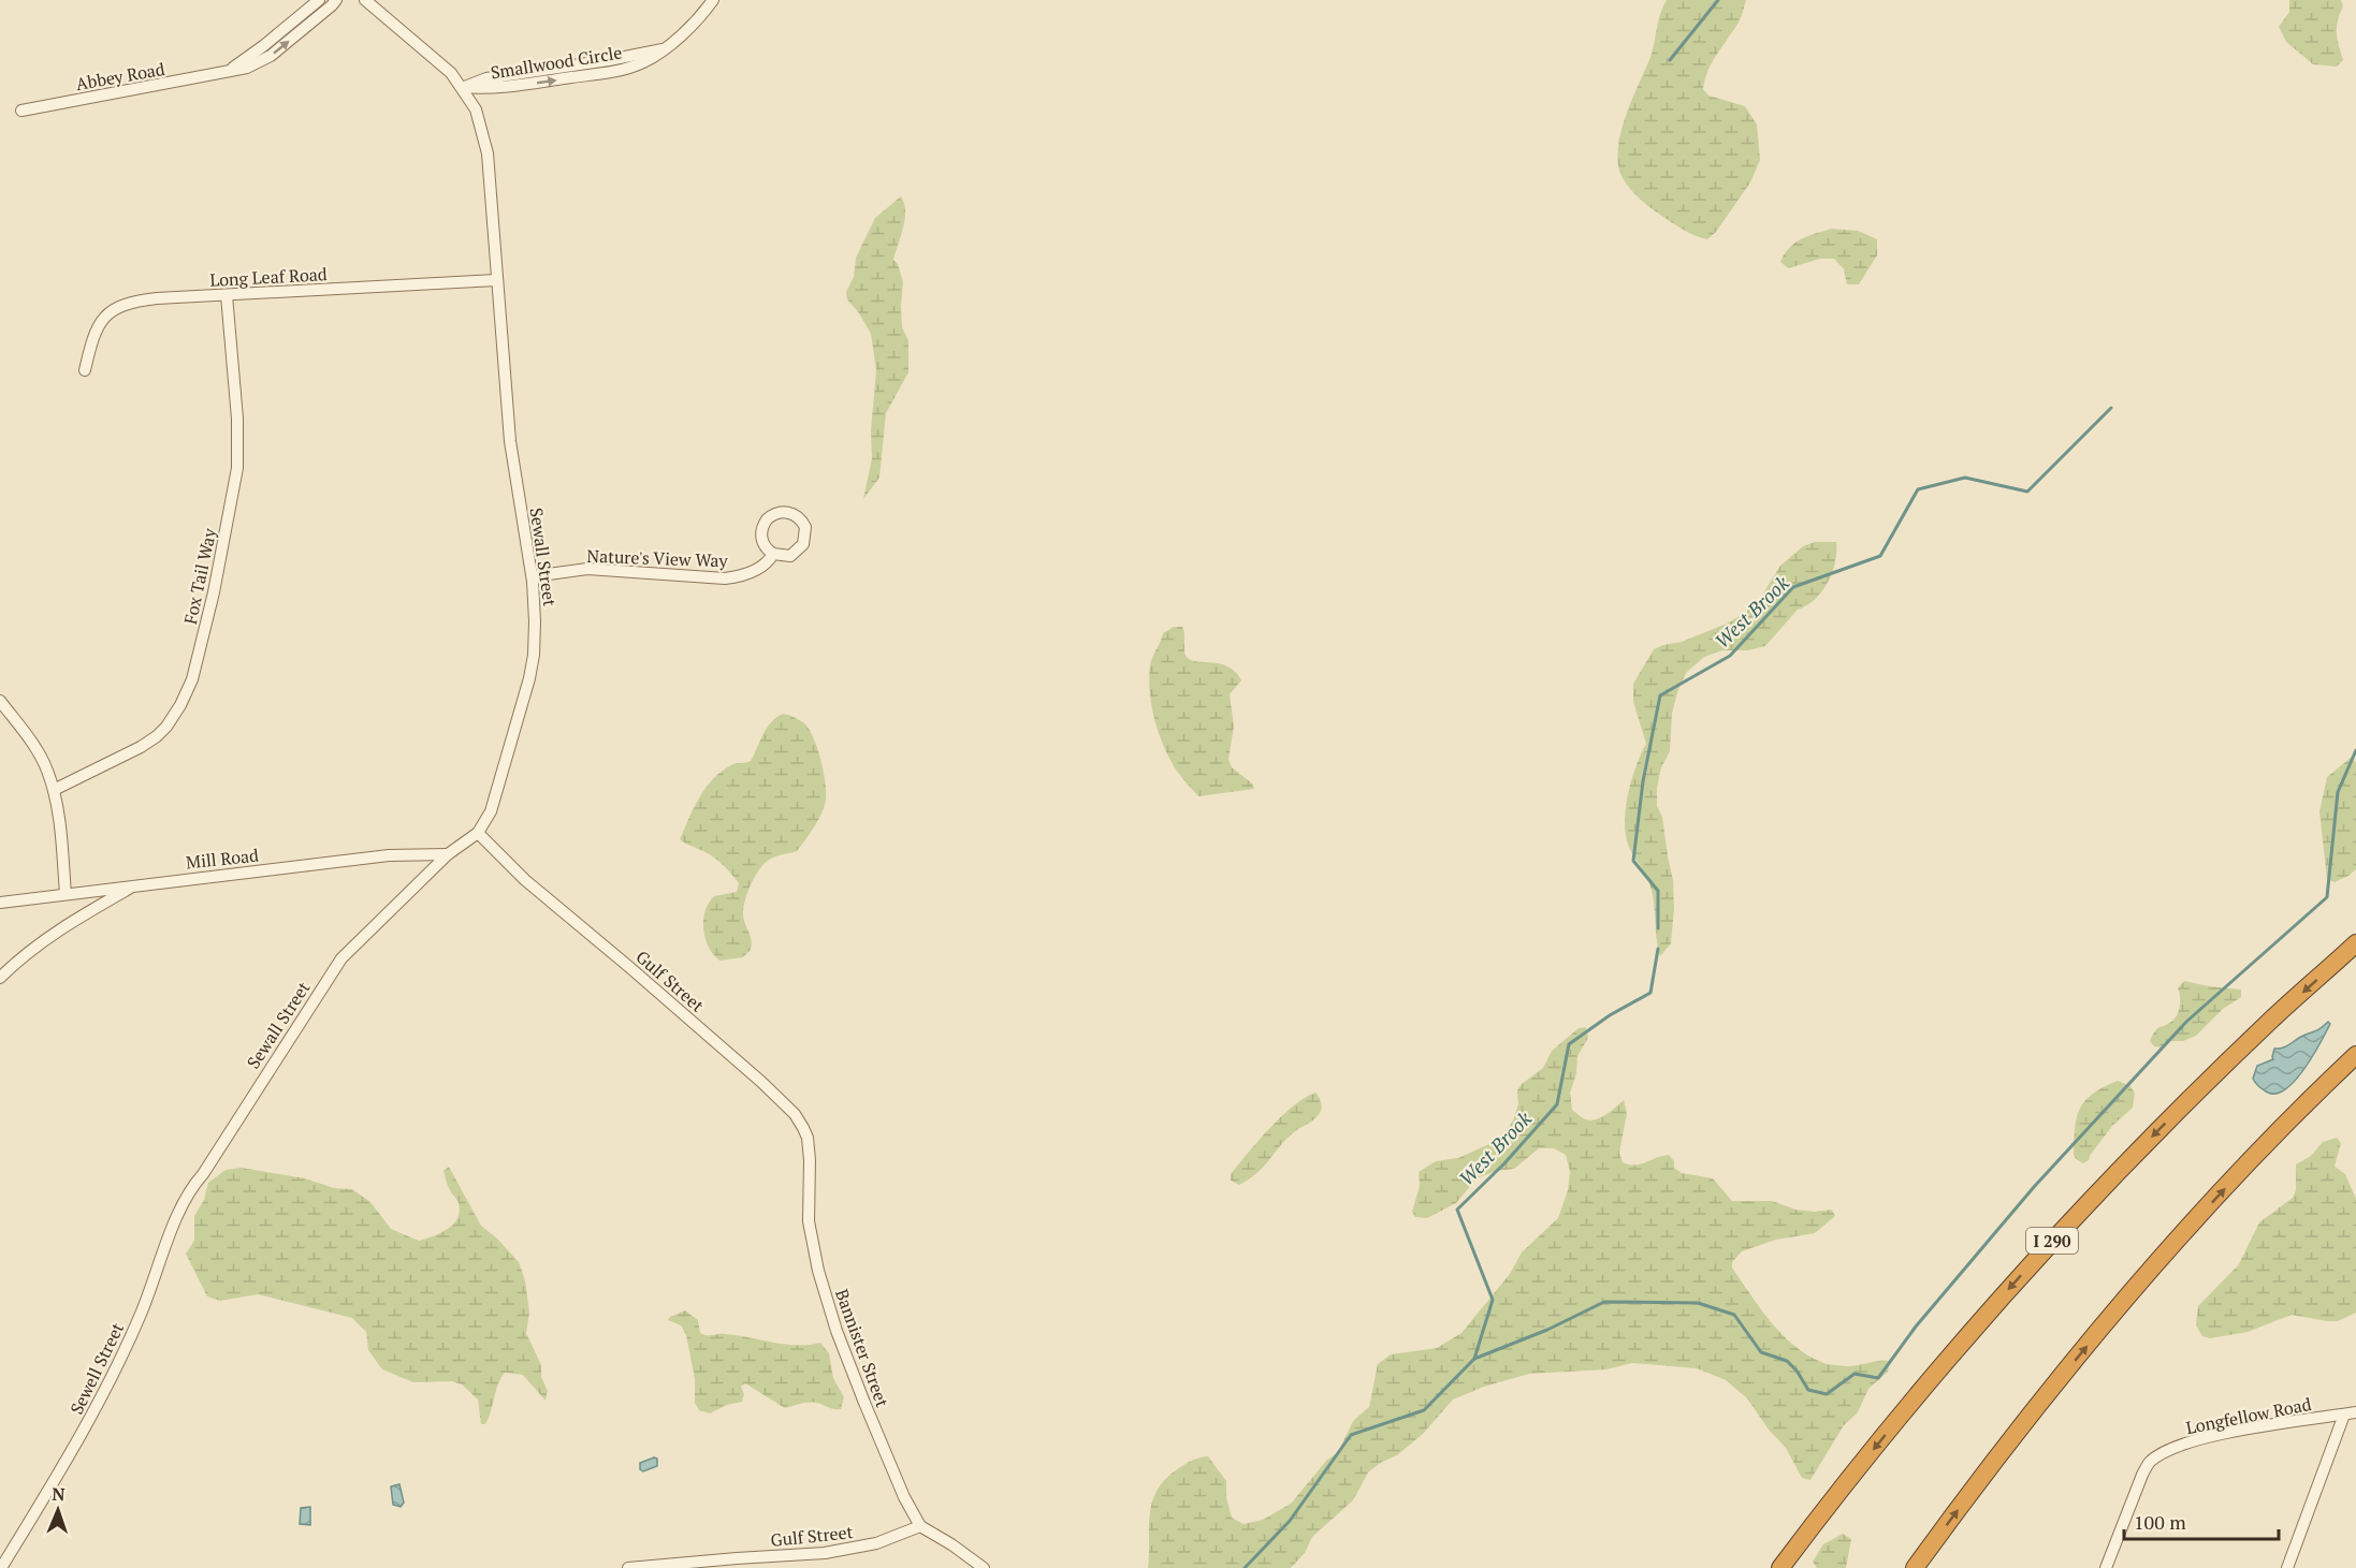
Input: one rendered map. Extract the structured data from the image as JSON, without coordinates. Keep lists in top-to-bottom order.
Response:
{
  "streets": {
    "highway": ["I 290"],
    "street": [
      "Smallwood Circle",
      "Abbey Road",
      "Long Leaf Road",
      "Sewall Street",
      "Nature's View Way",
      "Fox Tail Way",
      "Mill Road",
      "Gulf Street",
      "Bannister Street",
      "Sewell Street",
      "Longfellow Road"
    ]
  },
  "crossings": [
    ["Smallwood Circle", "Sewall Street"],
    ["Long Leaf Road", "Sewall Street"],
    ["Long Leaf Road", "Fox Tail Way"],
    ["Sewall Street", "Nature's View Way"],
    ["Sewall Street", "Mill Road"],
    ["Sewall Street", "Gulf Street"],
    ["Sewall Street", "Sewell Street"],
    ["Gulf Street", "Bannister Street"]
  ],
  "water": ["West Brook"],
  "scale_bar": "100 m",
  "north": "top"
}
